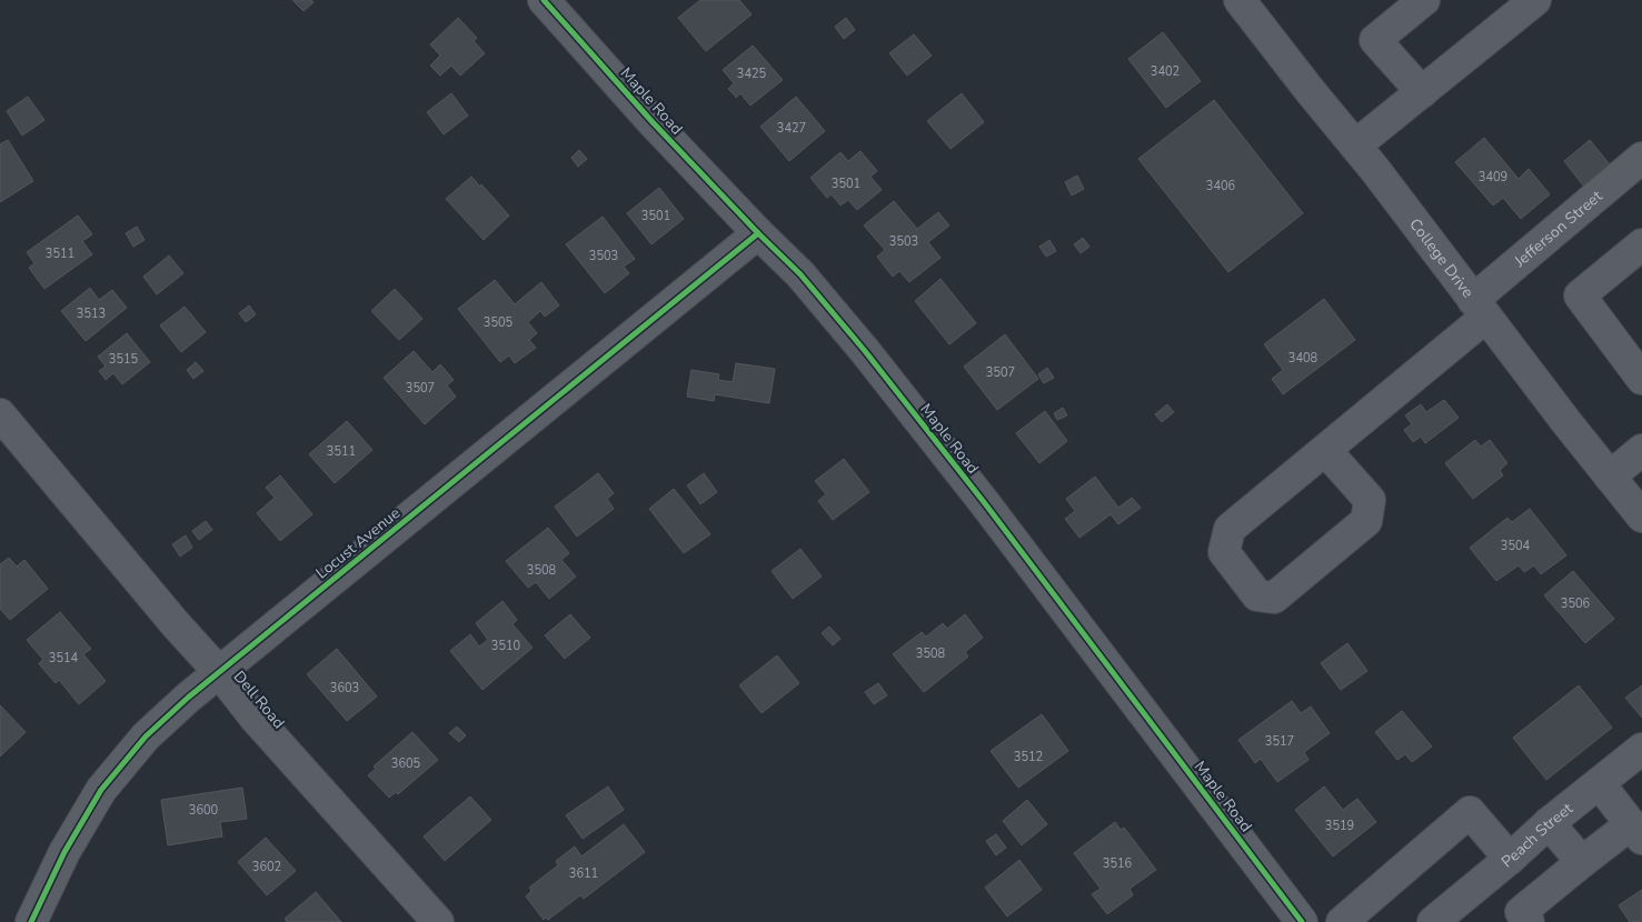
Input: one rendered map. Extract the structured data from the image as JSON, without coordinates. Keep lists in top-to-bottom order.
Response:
{
  "streets": {
    "street": [
      "Maple Road",
      "Jefferson Street",
      "College Drive",
      "Locust Avenue",
      "Dell Road",
      "Peach Street"
    ]
  },
  "crossings": [
    ["Maple Road", "Locust Avenue"],
    ["Jefferson Street", "College Drive"],
    ["Locust Avenue", "Dell Road"]
  ],
  "house_numbers": [
    "3402",
    "3425",
    "3427",
    "3409",
    "3501",
    "3406",
    "3501",
    "3503",
    "3511",
    "3503",
    "3513",
    "3505",
    "3408",
    "3515",
    "3507",
    "3507",
    "3511",
    "3504",
    "3508",
    "3506",
    "3510",
    "3508",
    "3514",
    "3603",
    "3517",
    "3512",
    "3605",
    "3600",
    "3519",
    "3516",
    "3602",
    "3611"
  ]
}
